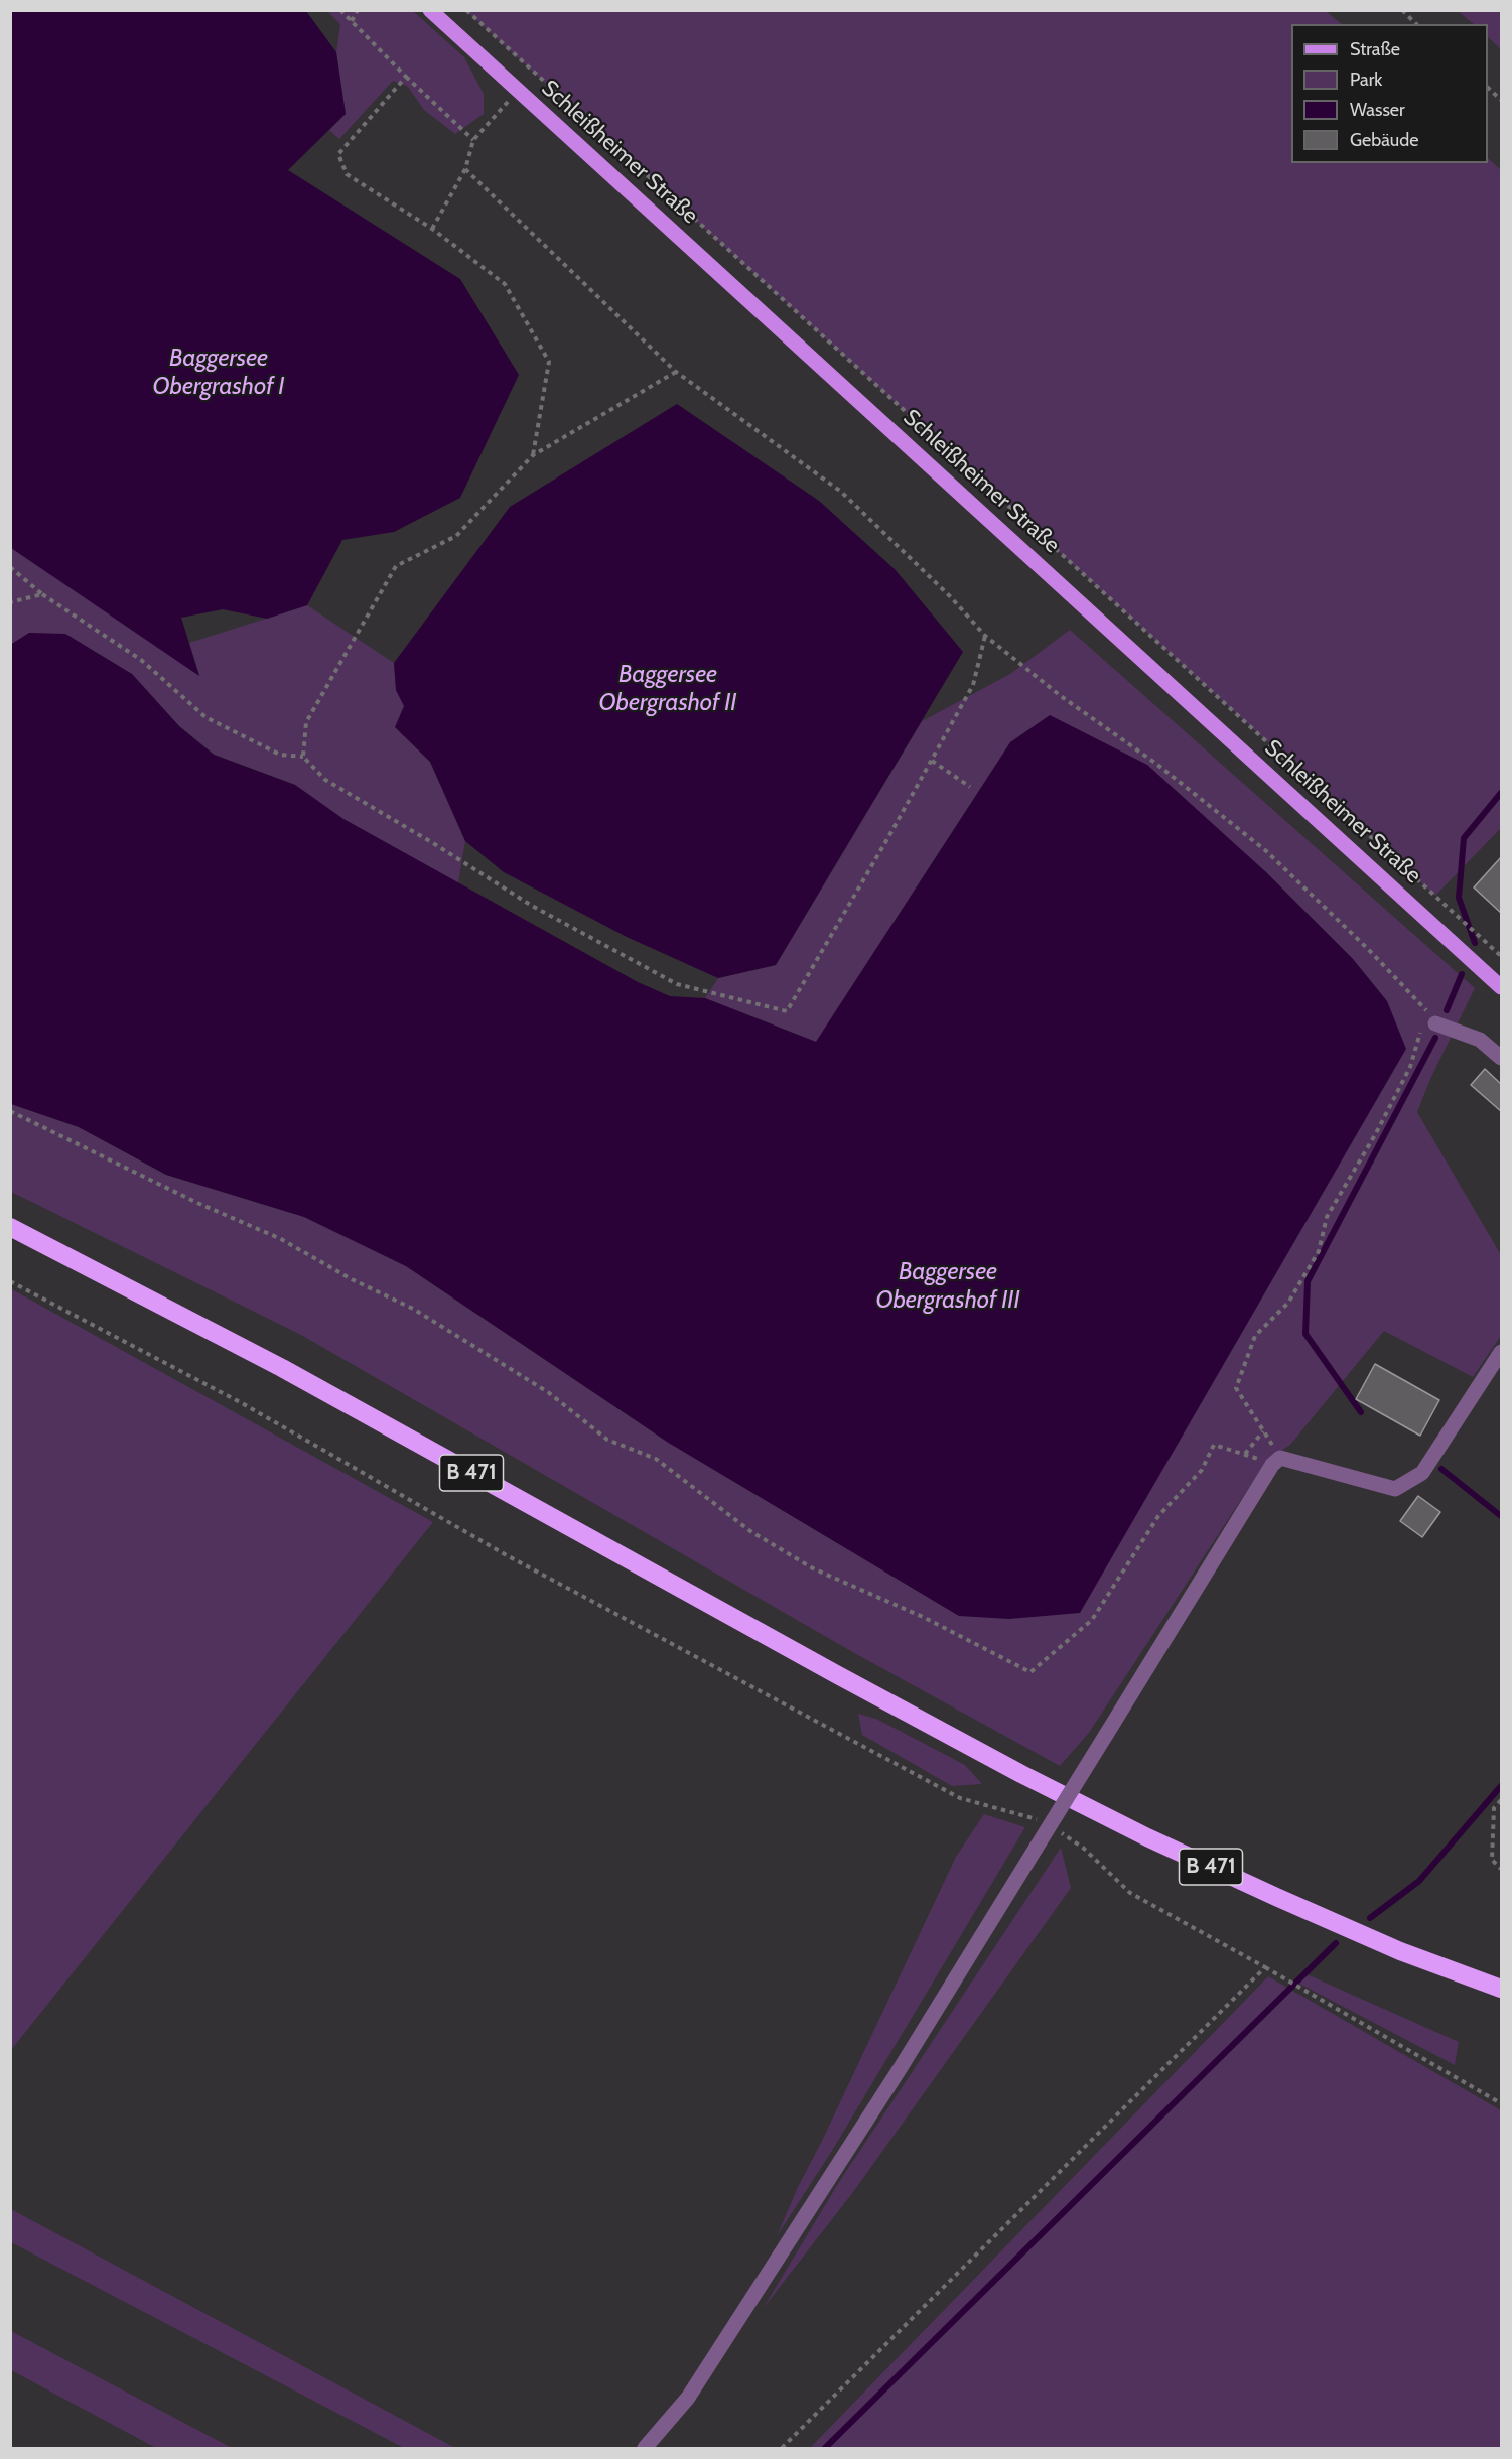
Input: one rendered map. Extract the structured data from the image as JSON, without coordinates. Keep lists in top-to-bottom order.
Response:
{
  "streets": {
    "highway": ["B 471"],
    "main road": ["Schleißheimer Straße"]
  },
  "water": ["Baggersee Obergrashof I", "Baggersee Obergrashof II", "Baggersee Obergrashof III"],
  "legend": [
    "Straße",
    "Park",
    "Wasser",
    "Gebäude"
  ]
}
